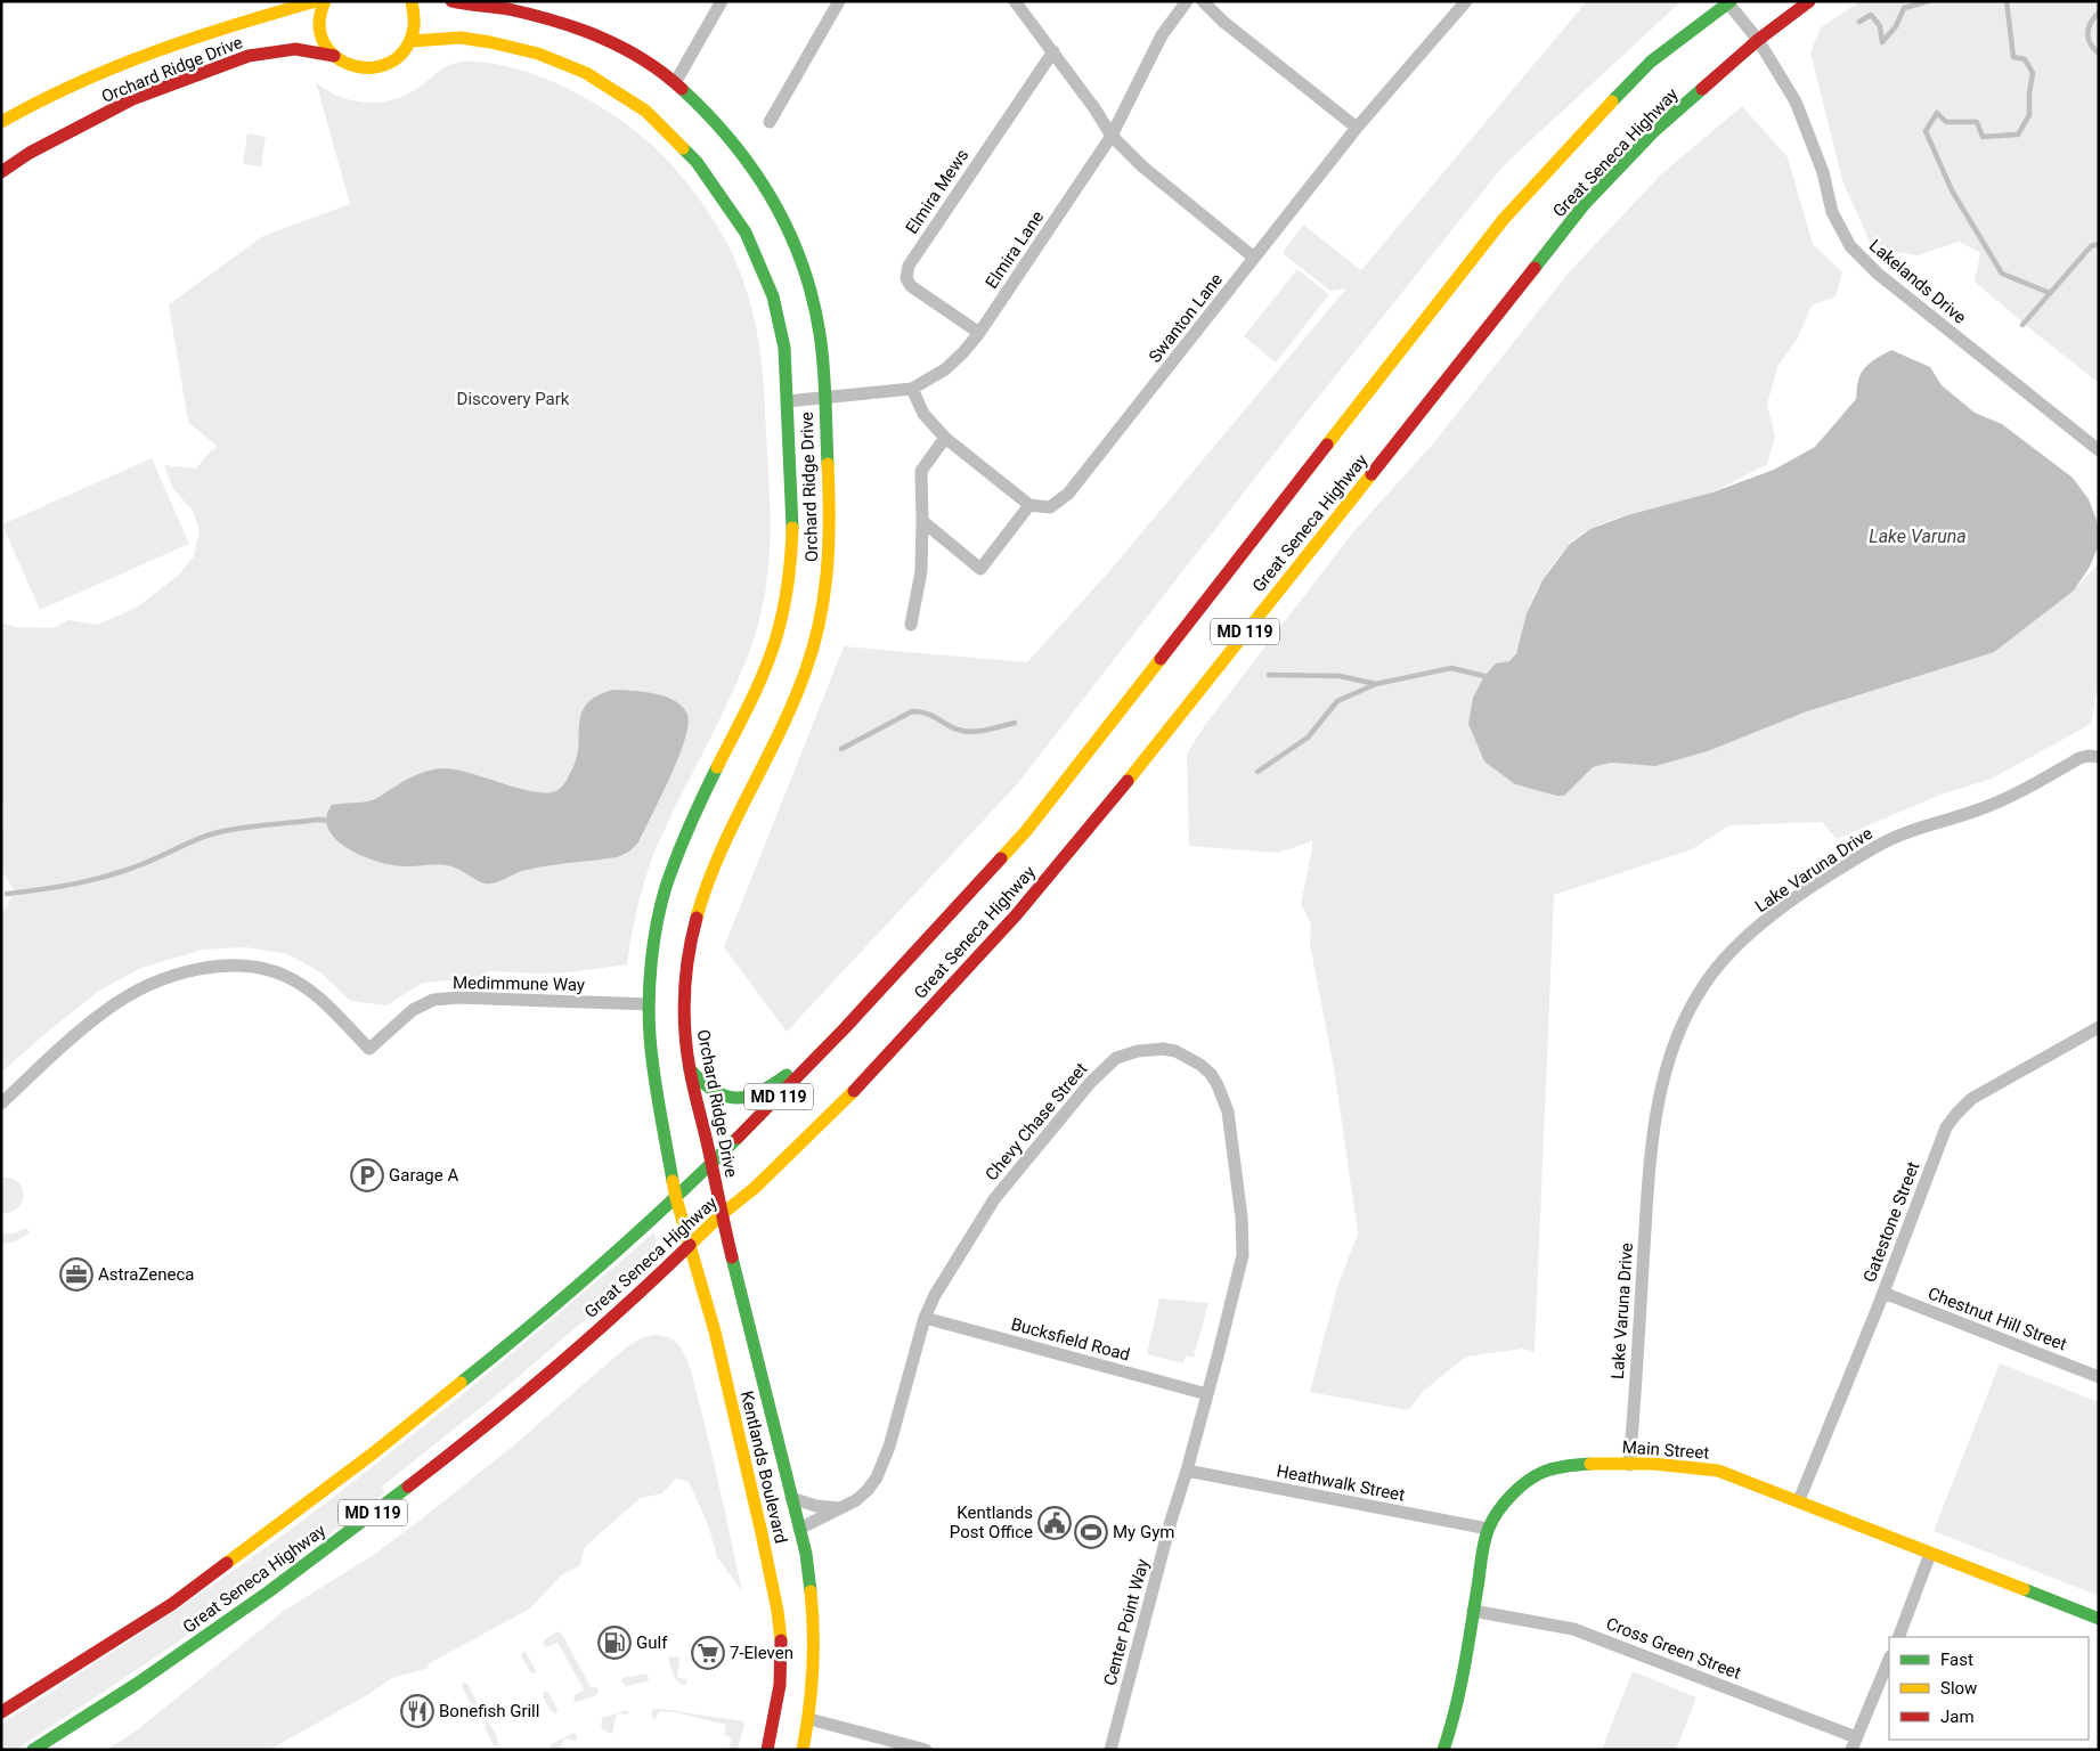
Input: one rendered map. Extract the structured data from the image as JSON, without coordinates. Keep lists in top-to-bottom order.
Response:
{
  "streets": {
    "street": [
      "Orchard Ridge Drive",
      "Great Seneca Highway",
      "Elmira Mews",
      "Elmira Lane",
      "Lakelands Drive",
      "Swanton Lane",
      "MD 119",
      "Lake Varuna Drive",
      "Medimmune Way",
      "Chevy Chase Street",
      "Gatestone Street",
      "Chestnut Hill Street",
      "Bucksfield Road",
      "Main Street",
      "Kentlands Boulevard",
      "Heathwalk Street",
      "Center Point Way",
      "Cross Green Street"
    ]
  },
  "crossings": [
    ["Orchard Ridge Drive", "Great Seneca Highway"],
    ["Orchard Ridge Drive", "Elmira Lane"],
    ["Orchard Ridge Drive", "Medimmune Way"],
    ["Orchard Ridge Drive", "Kentlands Boulevard"],
    ["Great Seneca Highway", "Lakelands Drive"],
    ["Great Seneca Highway", "Kentlands Boulevard"],
    ["Elmira Mews", "Elmira Lane"],
    ["Lake Varuna Drive", "Main Street"],
    ["Chevy Chase Street", "Bucksfield Road"],
    ["Chevy Chase Street", "Kentlands Boulevard"],
    ["Chevy Chase Street", "Heathwalk Street"],
    ["Chevy Chase Street", "Center Point Way"],
    ["Gatestone Street", "Chestnut Hill Street"],
    ["Gatestone Street", "Main Street"],
    ["Main Street", "Heathwalk Street"],
    ["Main Street", "Cross Green Street"],
    ["Heathwalk Street", "Center Point Way"]
  ],
  "water": ["Lake Varuna"],
  "parks": ["Discovery Park"],
  "places": {
    "parking": ["Garage A"],
    "office": ["AstraZeneca"],
    "public building": ["Kentlands Post Office"],
    "sports": ["My Gym"],
    "fuel station": ["Gulf"],
    "supermarket": ["7-Eleven"],
    "restaurant": ["Bonefish Grill"]
  },
  "legend": ["Fast", "Slow", "Jam"]
}
